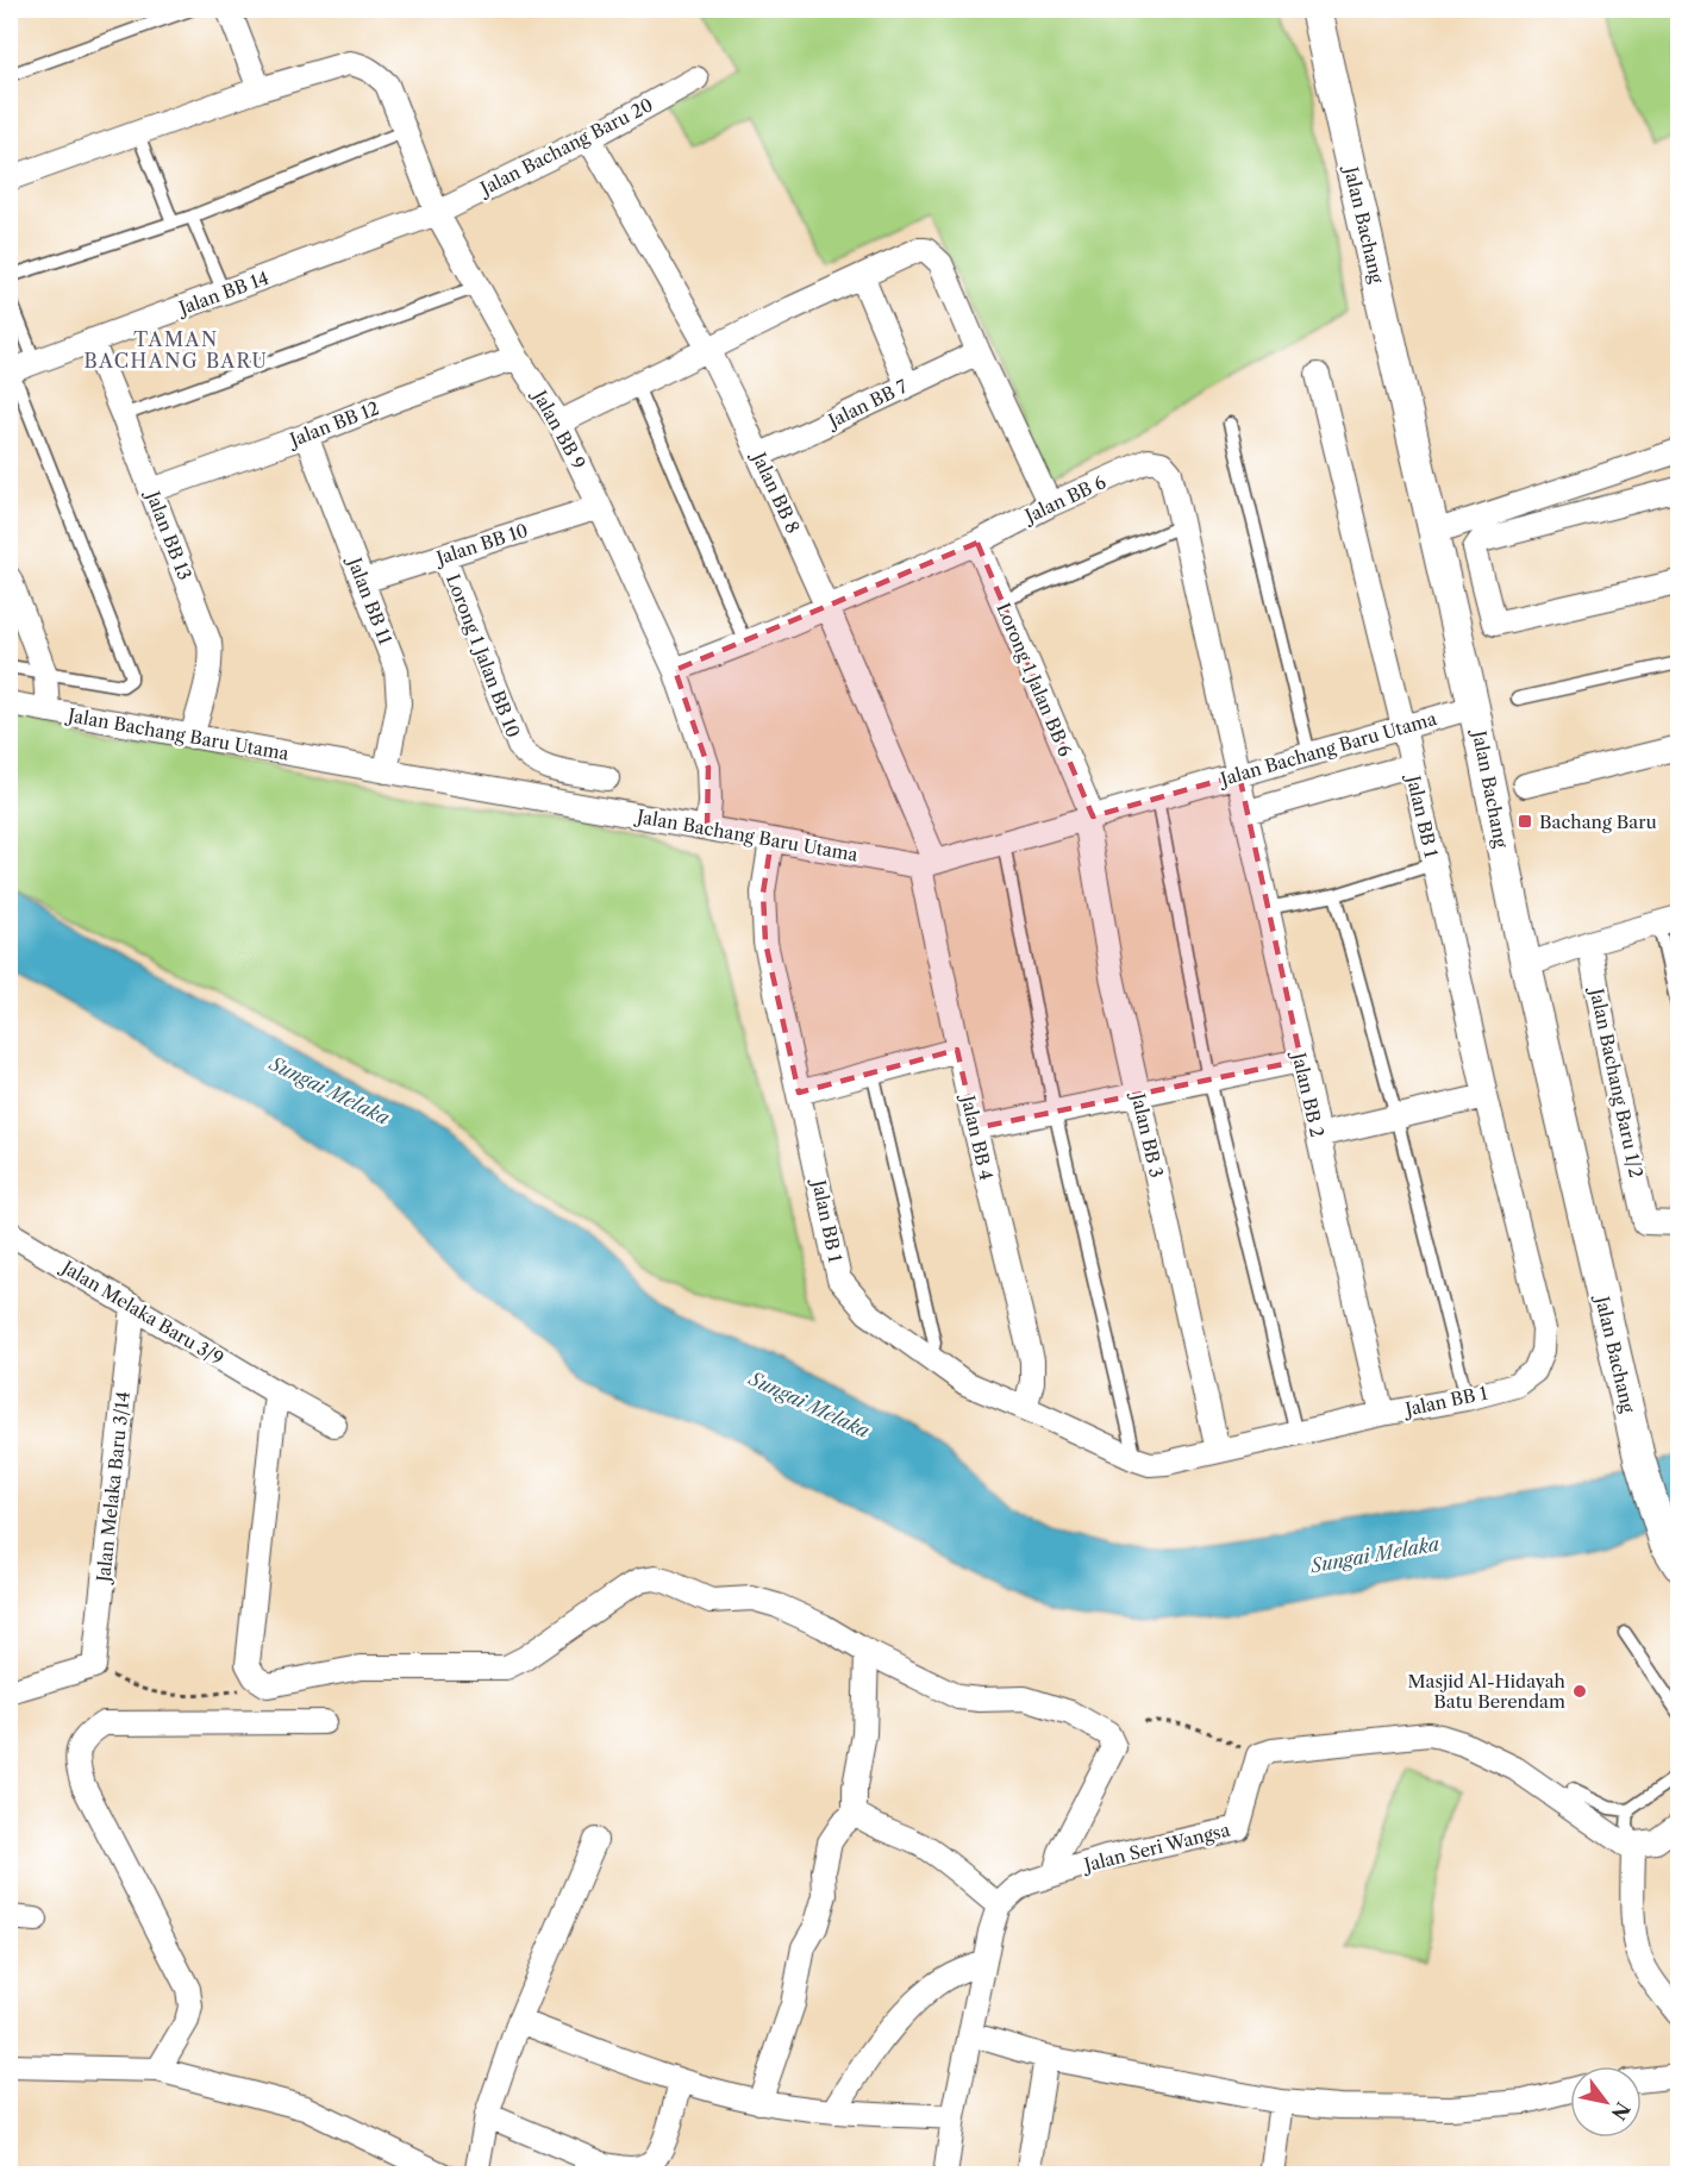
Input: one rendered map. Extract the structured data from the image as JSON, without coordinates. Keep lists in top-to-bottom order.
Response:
{
  "streets": {
    "street": [
      "Jalan Bachang Baru 20",
      "Jalan Bachang",
      "Jalan BB 14",
      "Jalan BB 7",
      "Jalan BB 12",
      "Jalan BB 9",
      "Jalan BB 8",
      "Jalan BB 6",
      "Jalan BB 13",
      "Jalan BB 10",
      "Jalan BB 11",
      "Lorong 1 Jalan BB 10",
      "Lorong 1 Jalan BB 6",
      "Jalan Bachang Baru Utama",
      "Jalan BB 1",
      "Jalan Bachang Baru 1/2",
      "Jalan BB 2",
      "Jalan BB 3",
      "Jalan BB 4",
      "Jalan Melaka Baru 3/9",
      "Jalan Melaka Baru 3/14",
      "Jalan Seri Wangsa"
    ]
  },
  "crossings": [
    ["Jalan Bachang Baru 20", "Jalan BB 14"],
    ["Jalan Bachang Baru 20", "Jalan BB 9"],
    ["Jalan Bachang Baru 20", "Jalan BB 8"],
    ["Jalan Bachang", "Jalan Bachang Baru Utama"],
    ["Jalan BB 14", "Jalan BB 9"],
    ["Jalan BB 14", "Jalan BB 13"],
    ["Jalan BB 7", "Jalan BB 8"],
    ["Jalan BB 12", "Jalan BB 9"],
    ["Jalan BB 12", "Jalan BB 13"],
    ["Jalan BB 12", "Jalan BB 11"],
    ["Jalan BB 9", "Jalan BB 6"],
    ["Jalan BB 9", "Jalan BB 10"],
    ["Jalan BB 9", "Jalan Bachang Baru Utama"],
    ["Jalan BB 8", "Jalan BB 6"],
    ["Jalan BB 8", "Jalan Bachang Baru Utama"],
    ["Jalan BB 8", "Jalan BB 4"],
    ["Jalan BB 6", "Lorong 1 Jalan BB 6"],
    ["Jalan BB 6", "Jalan Bachang Baru Utama"],
    ["Jalan BB 6", "Jalan BB 2"],
    ["Jalan BB 13", "Jalan Bachang Baru Utama"],
    ["Jalan BB 10", "Jalan BB 11"],
    ["Jalan BB 10", "Lorong 1 Jalan BB 10"],
    ["Jalan BB 11", "Jalan Bachang Baru Utama"],
    ["Lorong 1 Jalan BB 6", "Jalan Bachang Baru Utama"],
    ["Lorong 1 Jalan BB 6", "Jalan BB 3"],
    ["Jalan Bachang Baru Utama", "Jalan BB 1"],
    ["Jalan Bachang Baru Utama", "Jalan BB 2"],
    ["Jalan Bachang Baru Utama", "Jalan BB 3"],
    ["Jalan Bachang Baru Utama", "Jalan BB 4"],
    ["Jalan BB 1", "Jalan BB 2"],
    ["Jalan BB 1", "Jalan BB 3"],
    ["Jalan BB 1", "Jalan BB 4"],
    ["Jalan Melaka Baru 3/9", "Jalan Melaka Baru 3/14"]
  ],
  "districts": ["TAMAN BACHANG BARU"],
  "water": ["Sungai Melaka"],
  "places": {
    "transit": ["Bachang Baru"],
    "other": ["Masjid Al-Hidayah Batu Berendam"]
  },
  "north": "bottom right"
}
